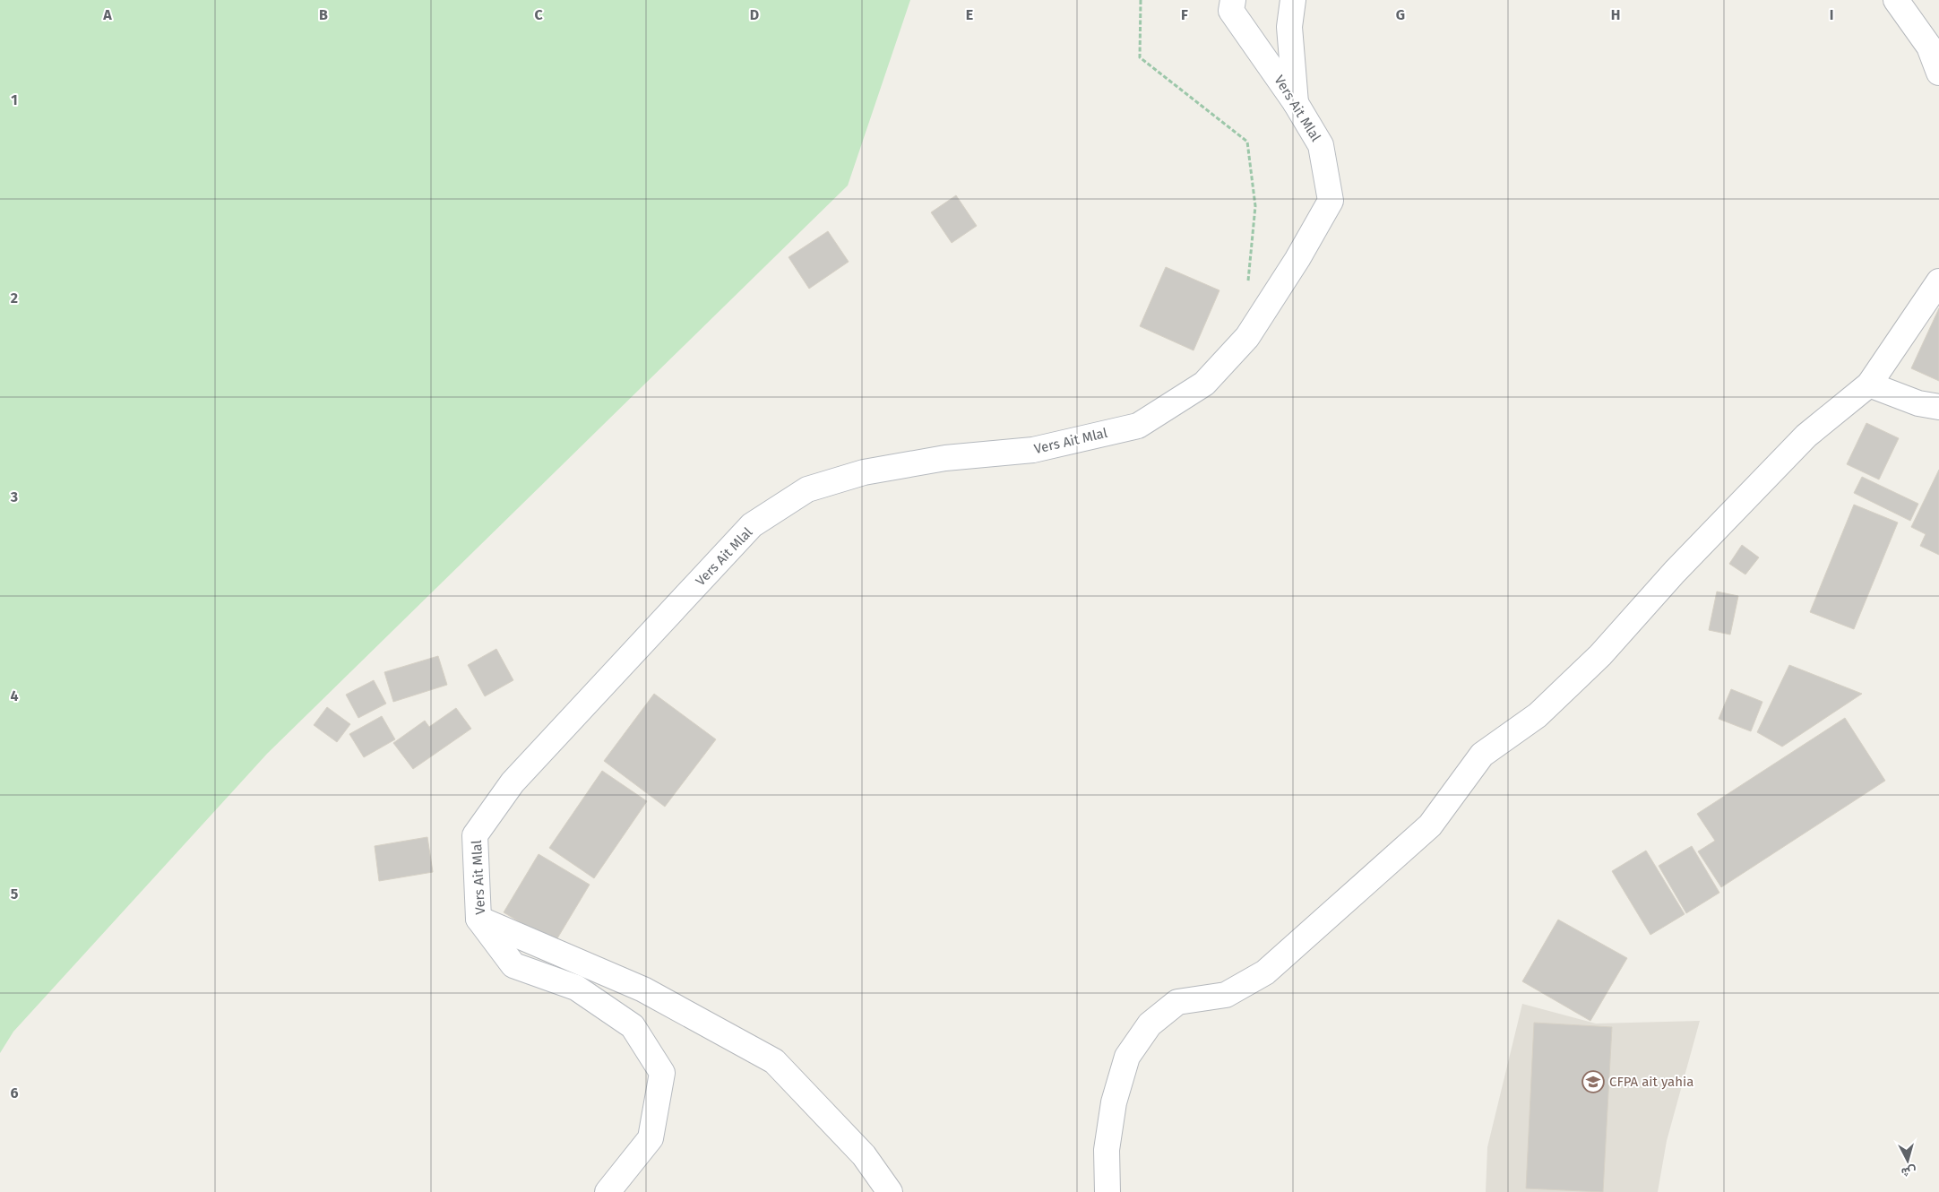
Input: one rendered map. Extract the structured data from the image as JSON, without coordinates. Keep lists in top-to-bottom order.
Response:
{
  "streets": {
    "street": ["Vers Ait Mlal"]
  },
  "places": {
    "school or university": ["CFPA ait yahia"]
  },
  "north": "bottom",
  "grid": {
    "columns": [
      "A",
      "B",
      "C",
      "D",
      "E",
      "F",
      "G",
      "H",
      "I"
    ],
    "rows": [
      "1",
      "2",
      "3",
      "4",
      "5",
      "6"
    ]
  }
}
